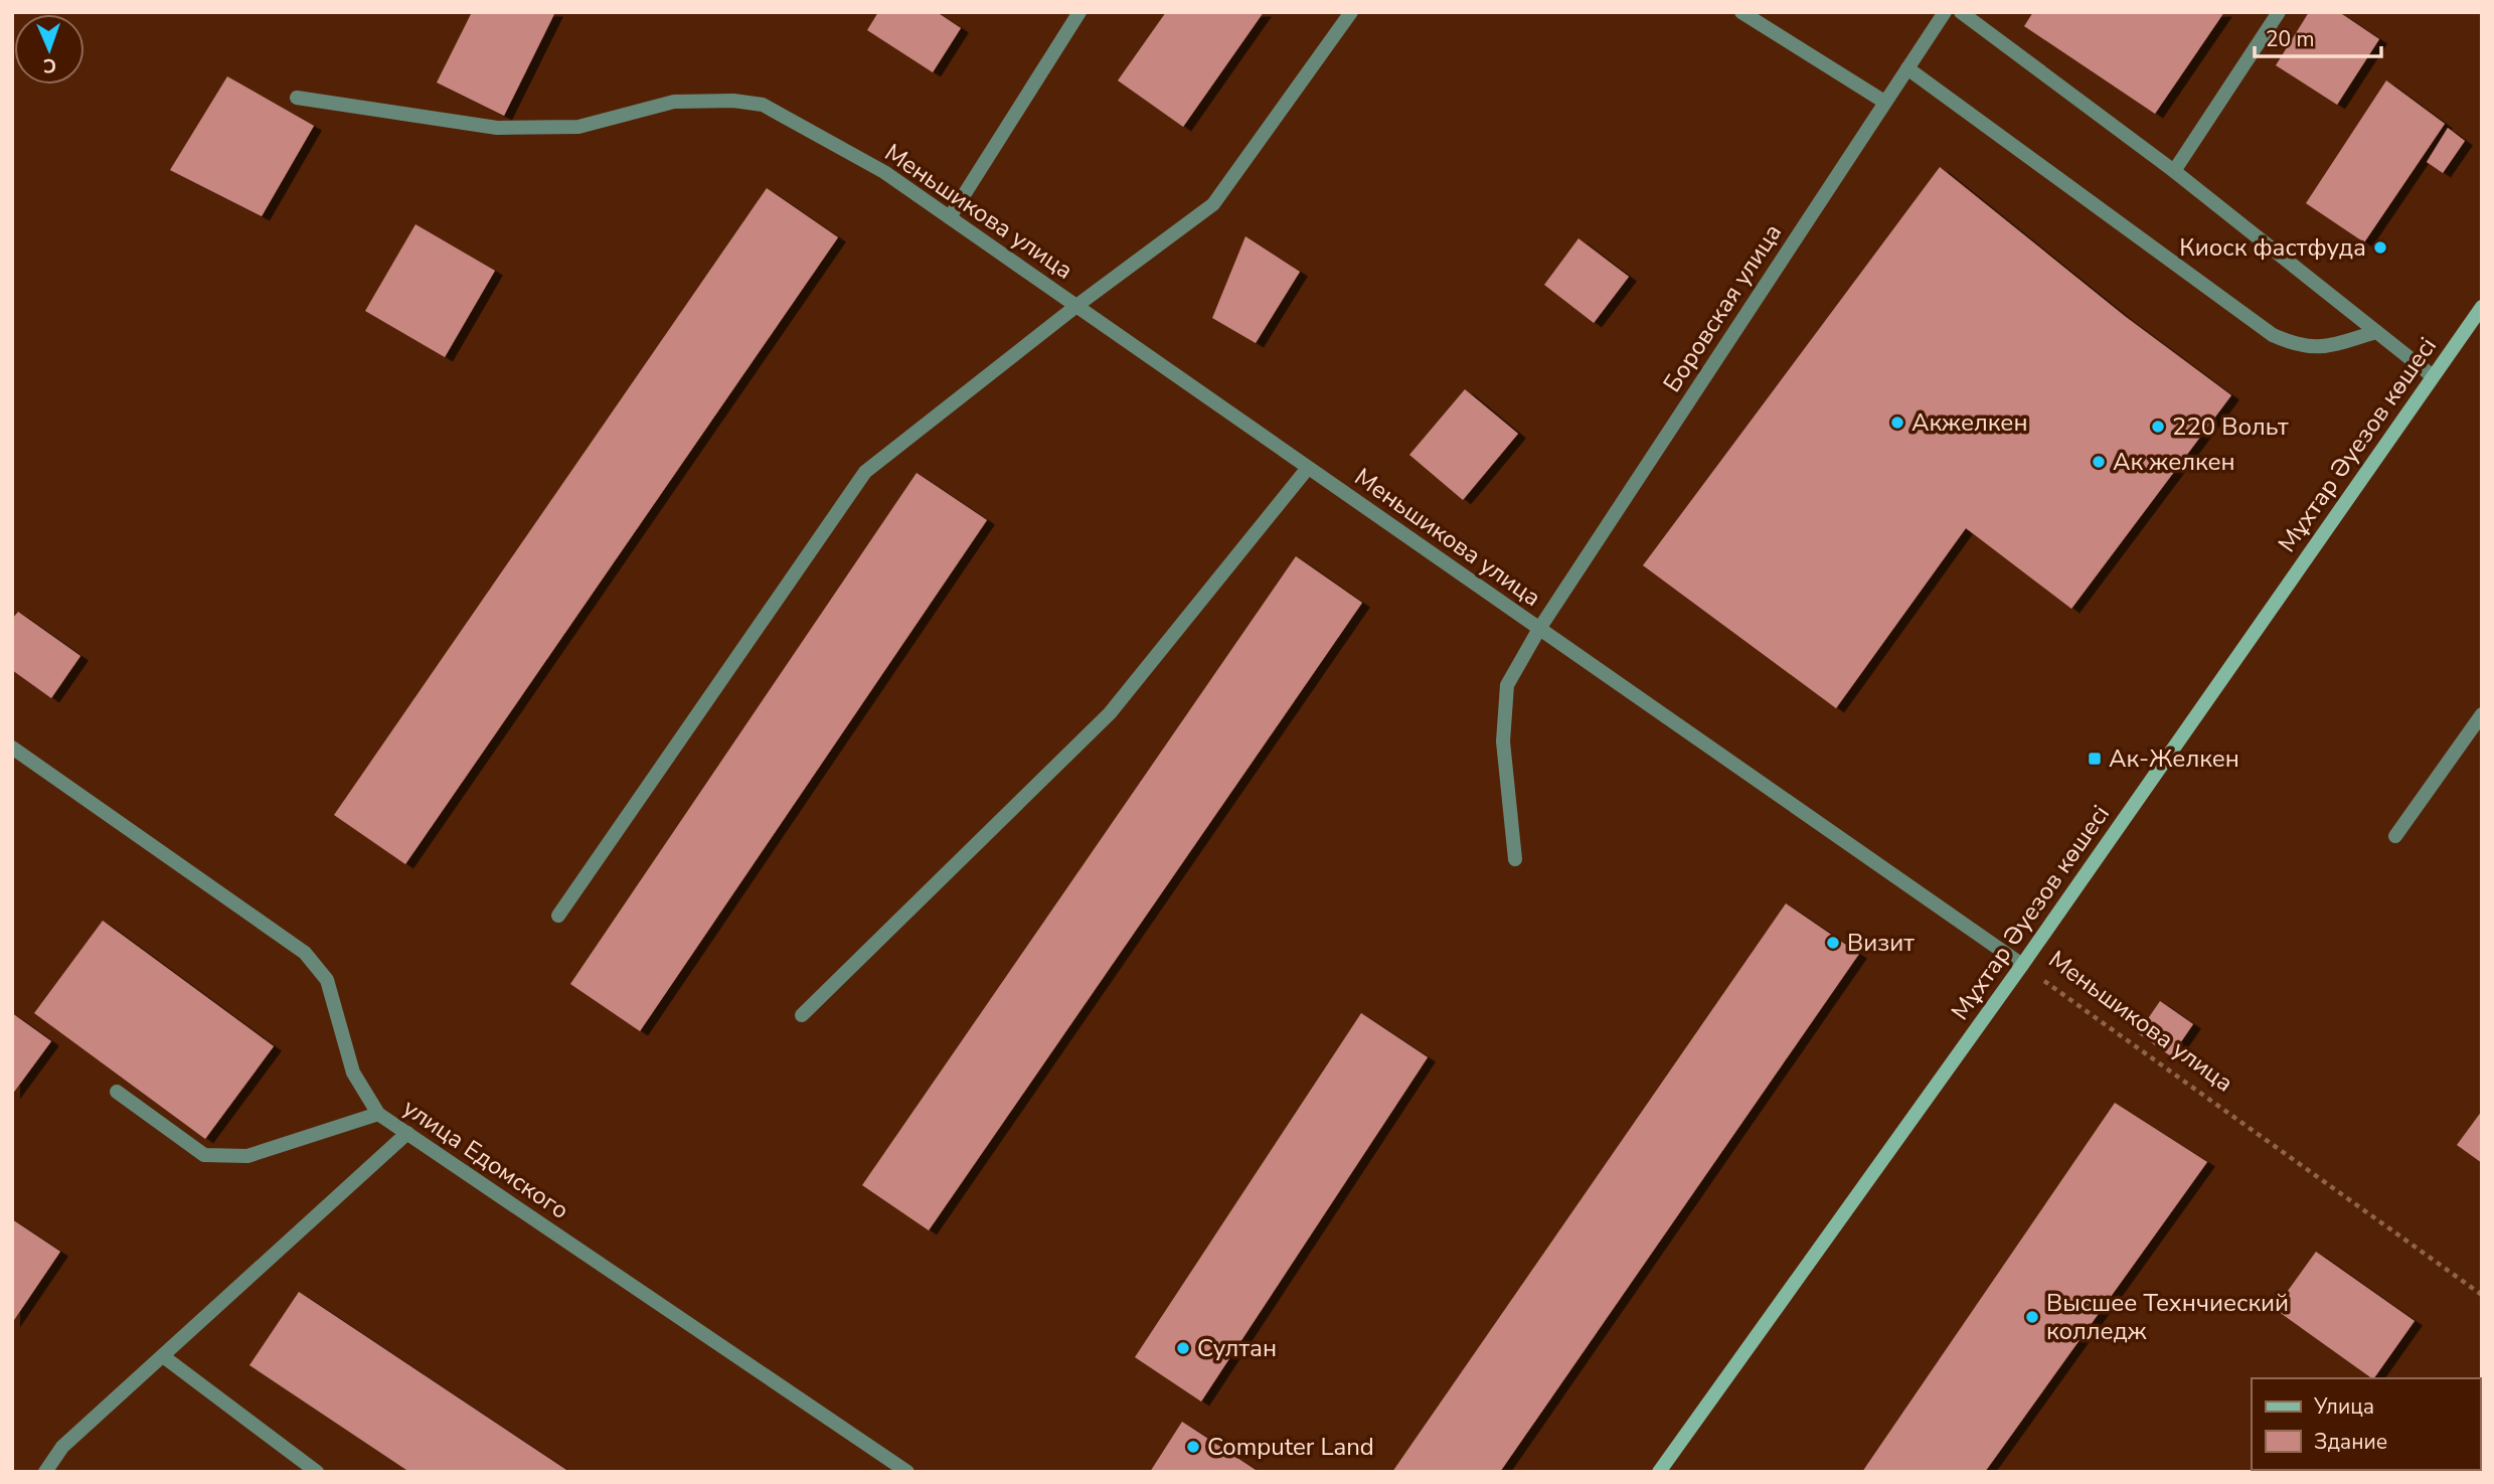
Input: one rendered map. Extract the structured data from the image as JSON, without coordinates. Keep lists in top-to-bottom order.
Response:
{
  "streets": {
    "main road": ["Мұхтар Әуезов көшесі"],
    "street": ["Меньшикова улица", "Боровская улица", "улица Едомского"]
  },
  "crossings": [
    ["Меньшикова улица", "Боровская улица"],
    ["Меньшикова улица", "Мұхтар Әуезов көшесі"]
  ],
  "places": {
    "other": [
      "Киоск фастфуда",
      "Акжелкен",
      "220 Вольт",
      "Ак желкен",
      "Визит",
      "Высшее Технчиеский колледж",
      "Султан",
      "Computer Land"
    ],
    "transit": ["Ак-Желкен"]
  },
  "legend": ["Улица", "Здание"],
  "scale_bar": "20 m",
  "north": "bottom"
}
